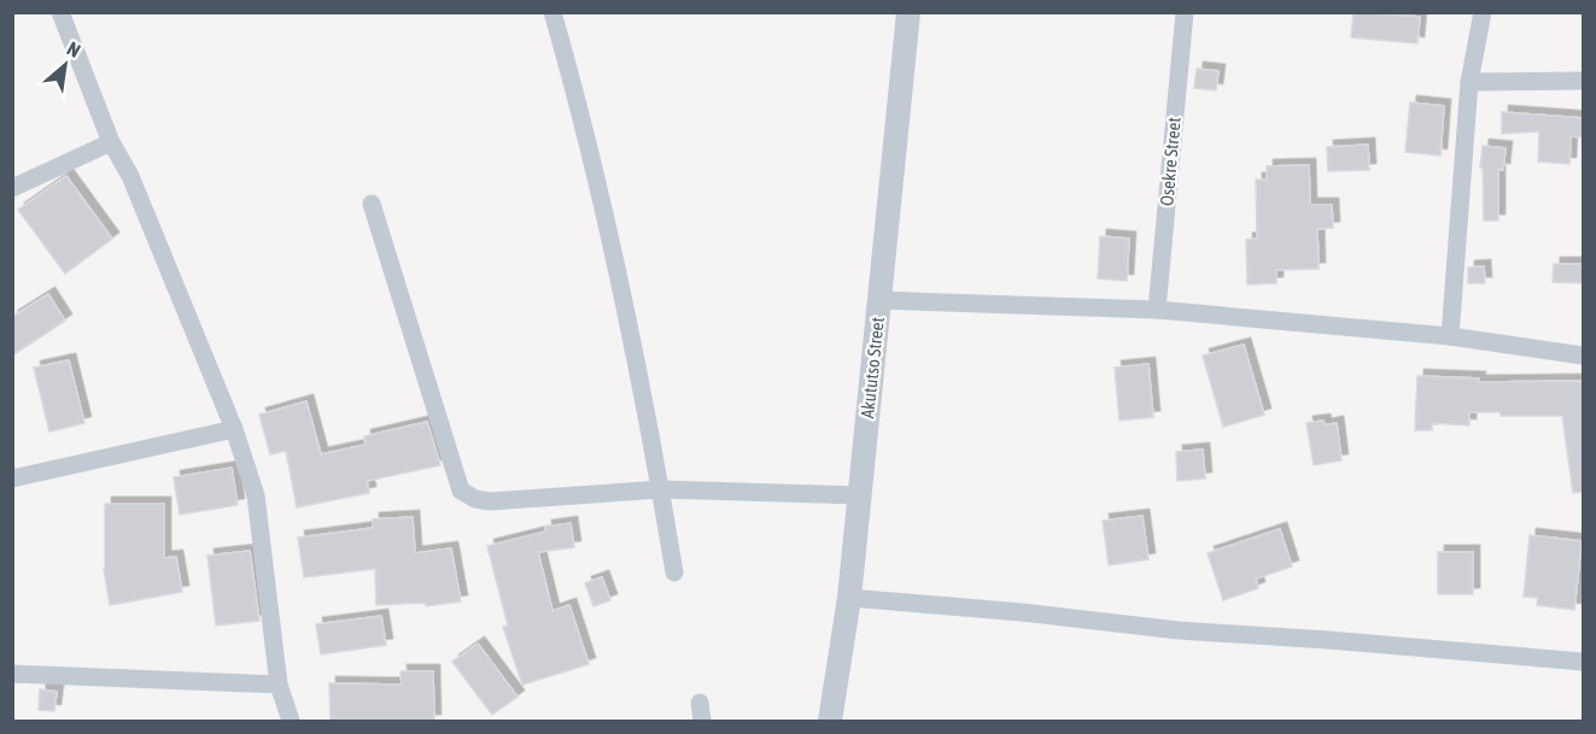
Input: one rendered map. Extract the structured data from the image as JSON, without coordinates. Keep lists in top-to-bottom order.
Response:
{
  "streets": {
    "street": ["Osekre Street", "Akututso Street"]
  },
  "north": "top right"
}
